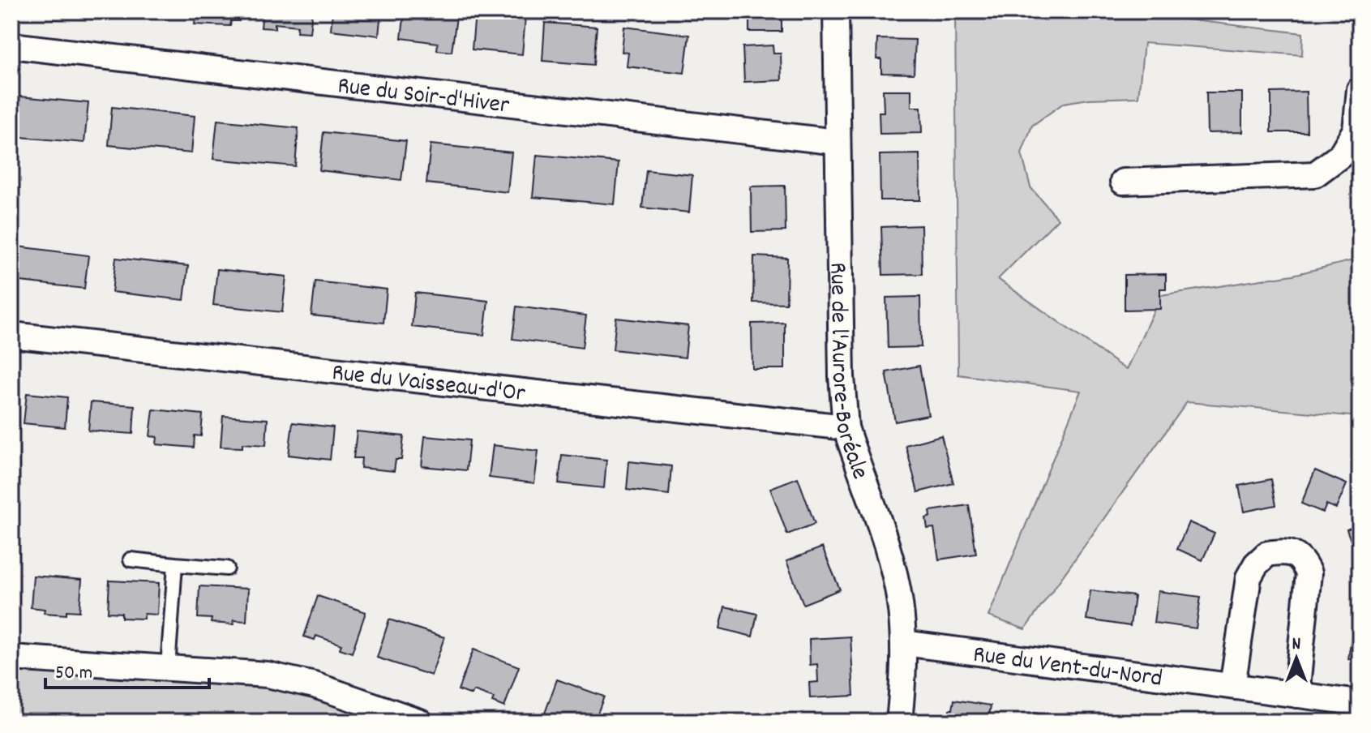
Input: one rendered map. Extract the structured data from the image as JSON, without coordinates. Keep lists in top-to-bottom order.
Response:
{
  "streets": {
    "street": [
      "Rue du Soir-d'Hiver",
      "Rue de l'Aurore-Boréale",
      "Rue du Vaisseau-d'Or",
      "Rue du Vent-du-Nord"
    ]
  },
  "crossings": [
    ["Rue du Soir-d'Hiver", "Rue de l'Aurore-Boréale"],
    ["Rue de l'Aurore-Boréale", "Rue du Vaisseau-d'Or"],
    ["Rue de l'Aurore-Boréale", "Rue du Vent-du-Nord"]
  ],
  "scale_bar": "50 m",
  "north": "top"
}
